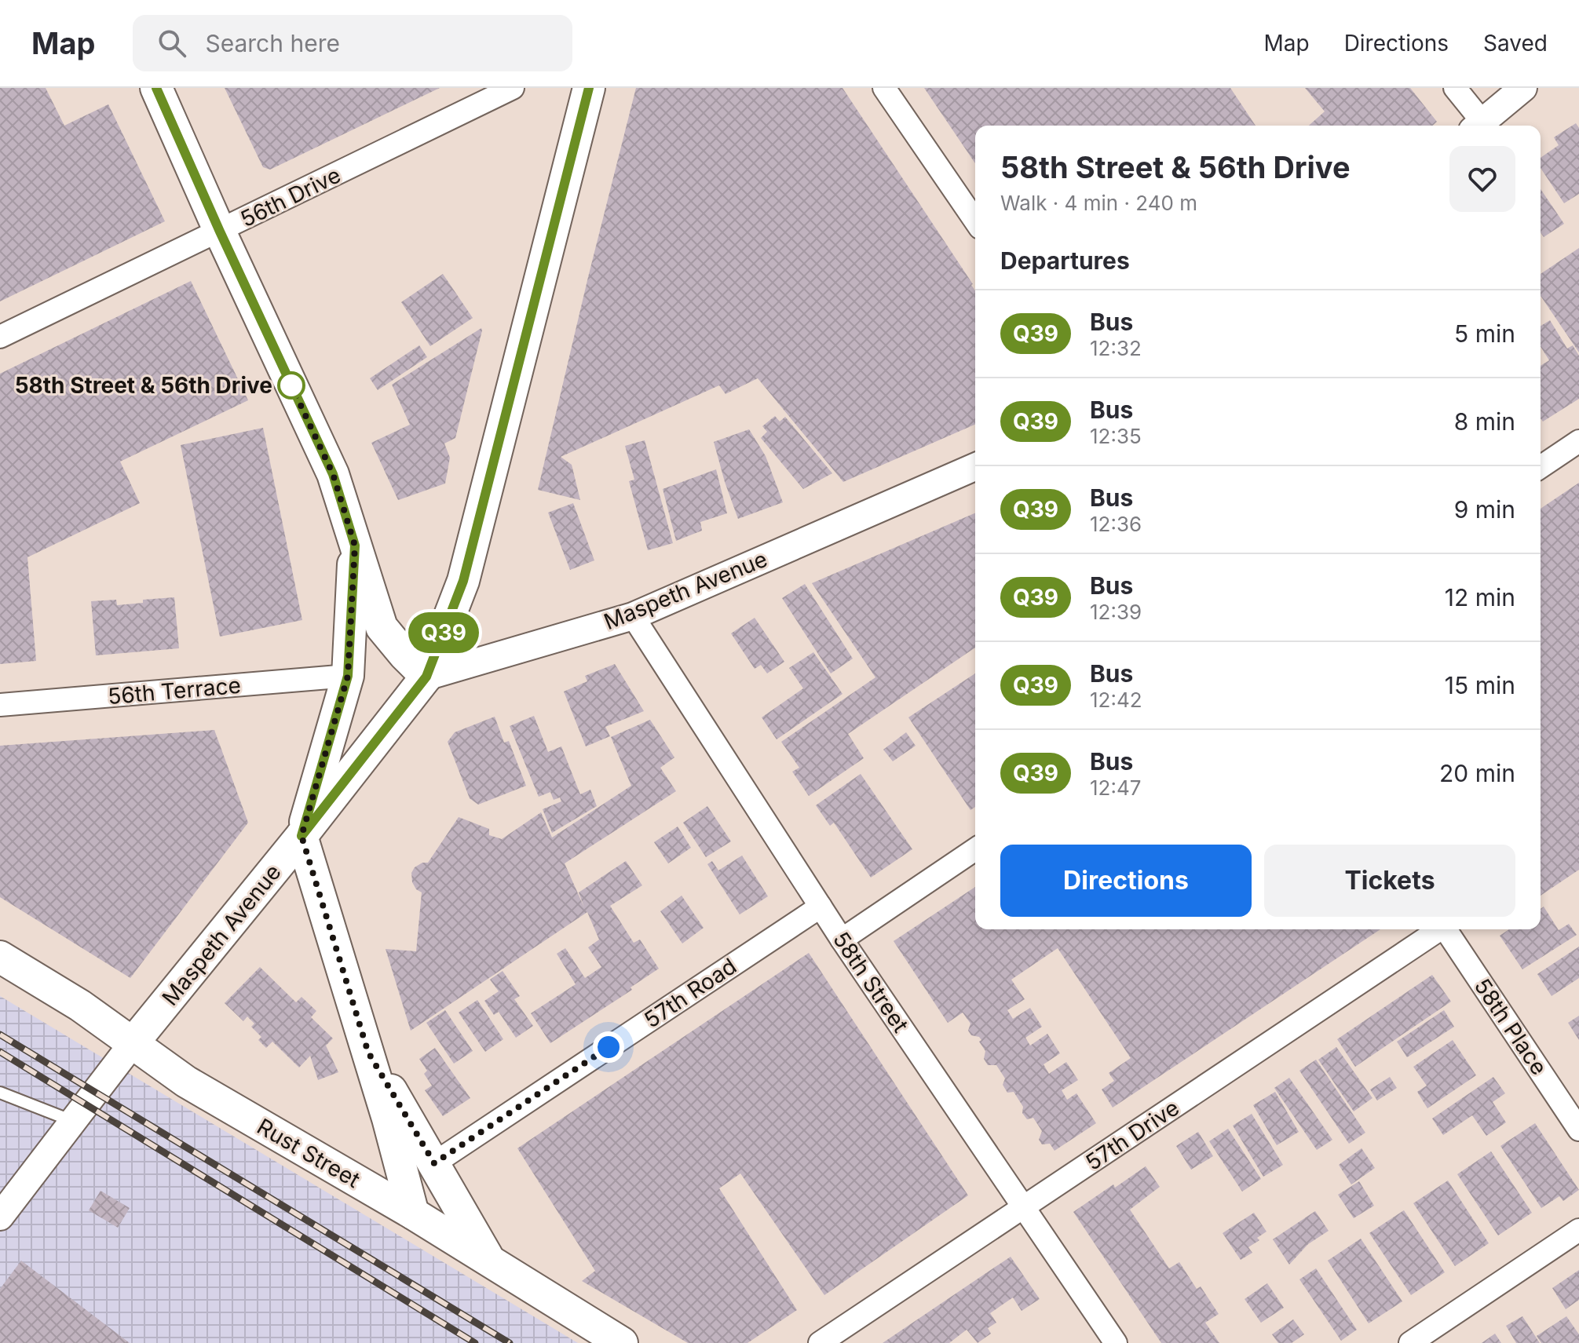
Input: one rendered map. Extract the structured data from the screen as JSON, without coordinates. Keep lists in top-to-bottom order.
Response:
{
  "streets": {
    "main road": ["Maspeth Avenue", "Rust Street"],
    "street": [
      "56th Drive",
      "56th Terrace",
      "58th Street",
      "57th Road",
      "58th Place",
      "57th Drive"
    ]
  },
  "crossings": [
    ["Maspeth Avenue", "58th Street"],
    ["Maspeth Avenue", "Rust Street"],
    ["58th Street", "57th Road"],
    ["58th Street", "57th Drive"]
  ],
  "places": ["58th Street & 56th Drive"],
  "lines": ["bus line Q39"],
  "page": {
    "header": "Map",
    "search": "Search here",
    "nav": ["Map", "Directions", "Saved"],
    "on_map": "Q39",
    "heading": [
      ["58th Street & 56th Drive", "Walk · 4 min · 240 m"],
      "Departures"
    ],
    "list": [
      {
        "mark": "Q39",
        "name": "Bus",
        "note": "12:32",
        "value": "5 min"
      },
      {
        "mark": "Q39",
        "name": "Bus",
        "note": "12:35",
        "value": "8 min"
      },
      {
        "mark": "Q39",
        "name": "Bus",
        "note": "12:36",
        "value": "9 min"
      },
      {
        "mark": "Q39",
        "name": "Bus",
        "note": "12:39",
        "value": "12 min"
      },
      {
        "mark": "Q39",
        "name": "Bus",
        "note": "12:42",
        "value": "15 min"
      },
      {
        "mark": "Q39",
        "name": "Bus",
        "note": "12:47",
        "value": "20 min"
      }
    ],
    "buttons": ["Directions", "Tickets"]
  }
}
